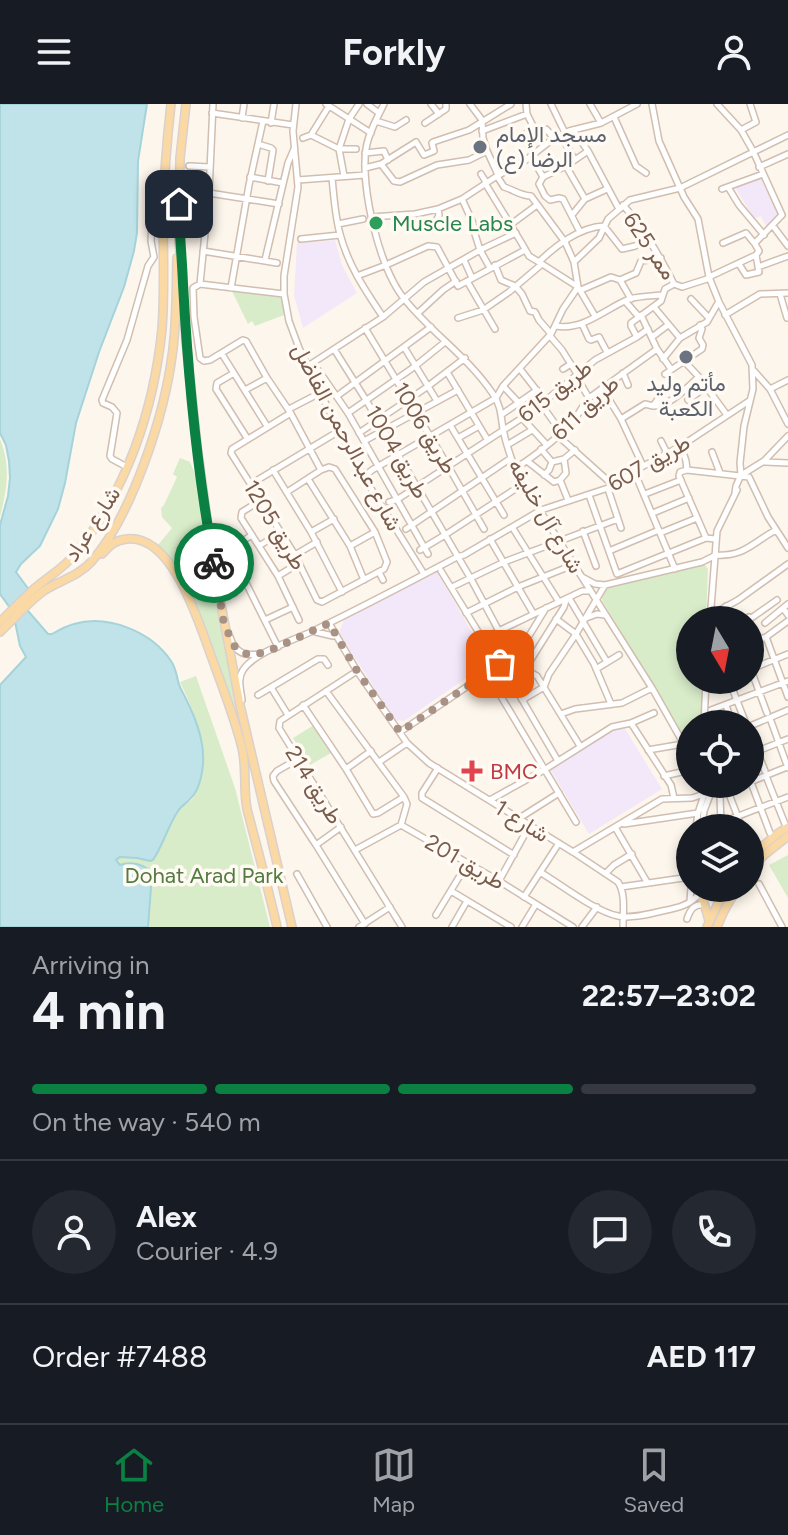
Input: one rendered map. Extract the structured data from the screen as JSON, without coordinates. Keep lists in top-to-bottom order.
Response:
{
  "streets": {
    "main road": ["شارع عراد"],
    "street": [
      "ممر 625",
      "طريق 615",
      "طريق 611",
      "طريق 1006",
      "شارع عبدالرحمن الفاضل",
      "طريق 1004",
      "طريق 607",
      "شارع آل خليفه",
      "طريق 1205",
      "طريق 214",
      "شارع 1",
      "طريق 201"
    ]
  },
  "crossings": [
    ["طريق 615", "طريق 1006"],
    ["طريق 615", "طريق 1004"],
    ["طريق 615", "شارع آل خليفه"],
    ["طريق 611", "شارع آل خليفه"],
    ["شارع عبدالرحمن الفاضل", "طريق 607"],
    ["طريق 1004", "طريق 607"],
    ["طريق 607", "شارع آل خليفه"],
    ["طريق 607", "شارع 1"],
    ["طريق 214", "شارع 1"],
    ["طريق 214", "طريق 201"]
  ],
  "parks": ["Dohat Arad Park"],
  "places": {
    "other": ["مسجد الإمام الرضا (ع)", "Muscle Labs", "مأتم وليد الكعبة"],
    "health": ["BMC"]
  },
  "north": "bottom",
  "page": {
    "header": "Forkly",
    "heading": ["4 min", "Arriving in", "22:57–23:02"],
    "panel": [
      "Alex",
      "Courier · 4.9",
      "Order #7488",
      "AED 117"
    ],
    "bar": "On the way · 540 m",
    "tabs": ["Home", "Map", "Saved"]
  }
}
